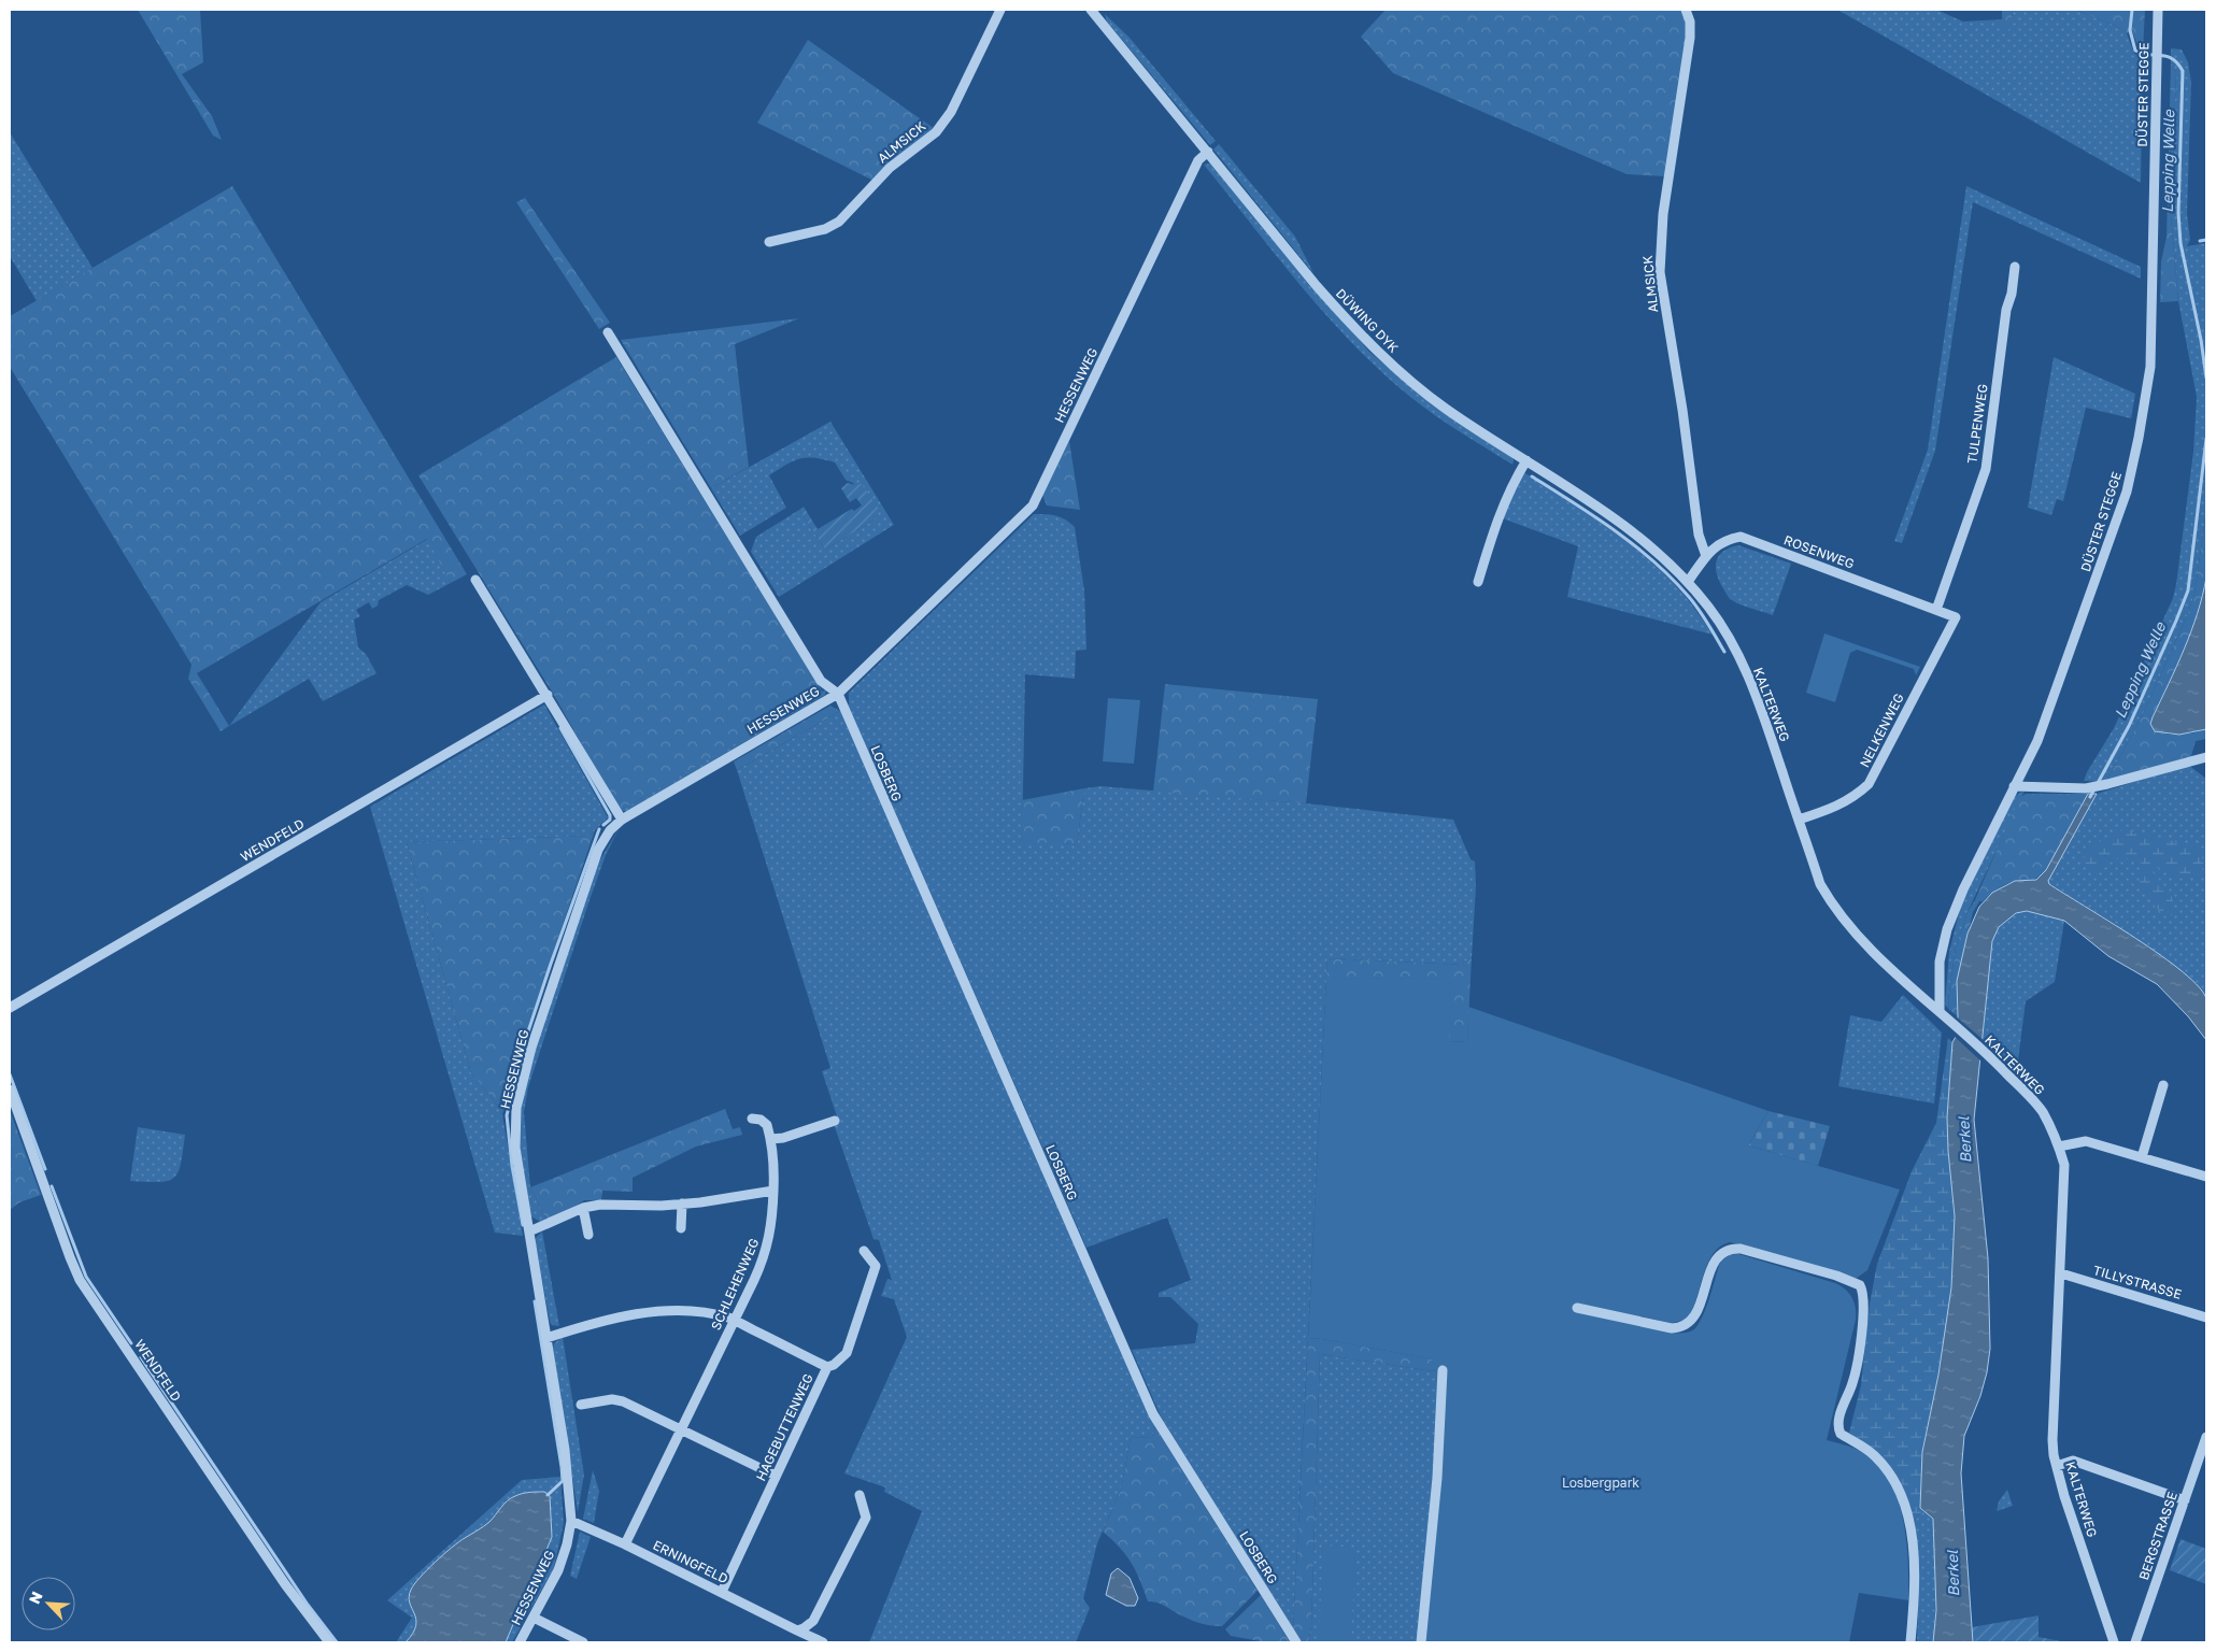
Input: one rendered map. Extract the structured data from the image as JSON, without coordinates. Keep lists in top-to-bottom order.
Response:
{
  "streets": {
    "street": [
      "DÜSTER STEGGE",
      "ALMSICK",
      "DÜWING DYK",
      "HESSENWEG",
      "TULPENWEG",
      "ROSENWEG",
      "KALTERWEG",
      "NELKENWEG",
      "LOSBERG",
      "WENDFELD",
      "TILLYSTRASSE",
      "SCHLEHENWEG",
      "HAGEBUTTENWEG",
      "BERGSTRASSE",
      "ERNINGFELD"
    ]
  },
  "crossings": [
    ["DÜSTER STEGGE", "KALTERWEG"],
    ["ALMSICK", "ROSENWEG"],
    ["DÜWING DYK", "HESSENWEG"],
    ["DÜWING DYK", "ROSENWEG"],
    ["DÜWING DYK", "KALTERWEG"],
    ["HESSENWEG", "LOSBERG"],
    ["HESSENWEG", "ERNINGFELD"],
    ["TULPENWEG", "ROSENWEG"],
    ["ROSENWEG", "KALTERWEG"],
    ["ROSENWEG", "NELKENWEG"],
    ["KALTERWEG", "NELKENWEG"],
    ["KALTERWEG", "TILLYSTRASSE"],
    ["SCHLEHENWEG", "ERNINGFELD"],
    ["HAGEBUTTENWEG", "ERNINGFELD"]
  ],
  "water": ["Lepping Welle", "Berkel"],
  "parks": ["Losbergpark"],
  "north": "top left"
}
